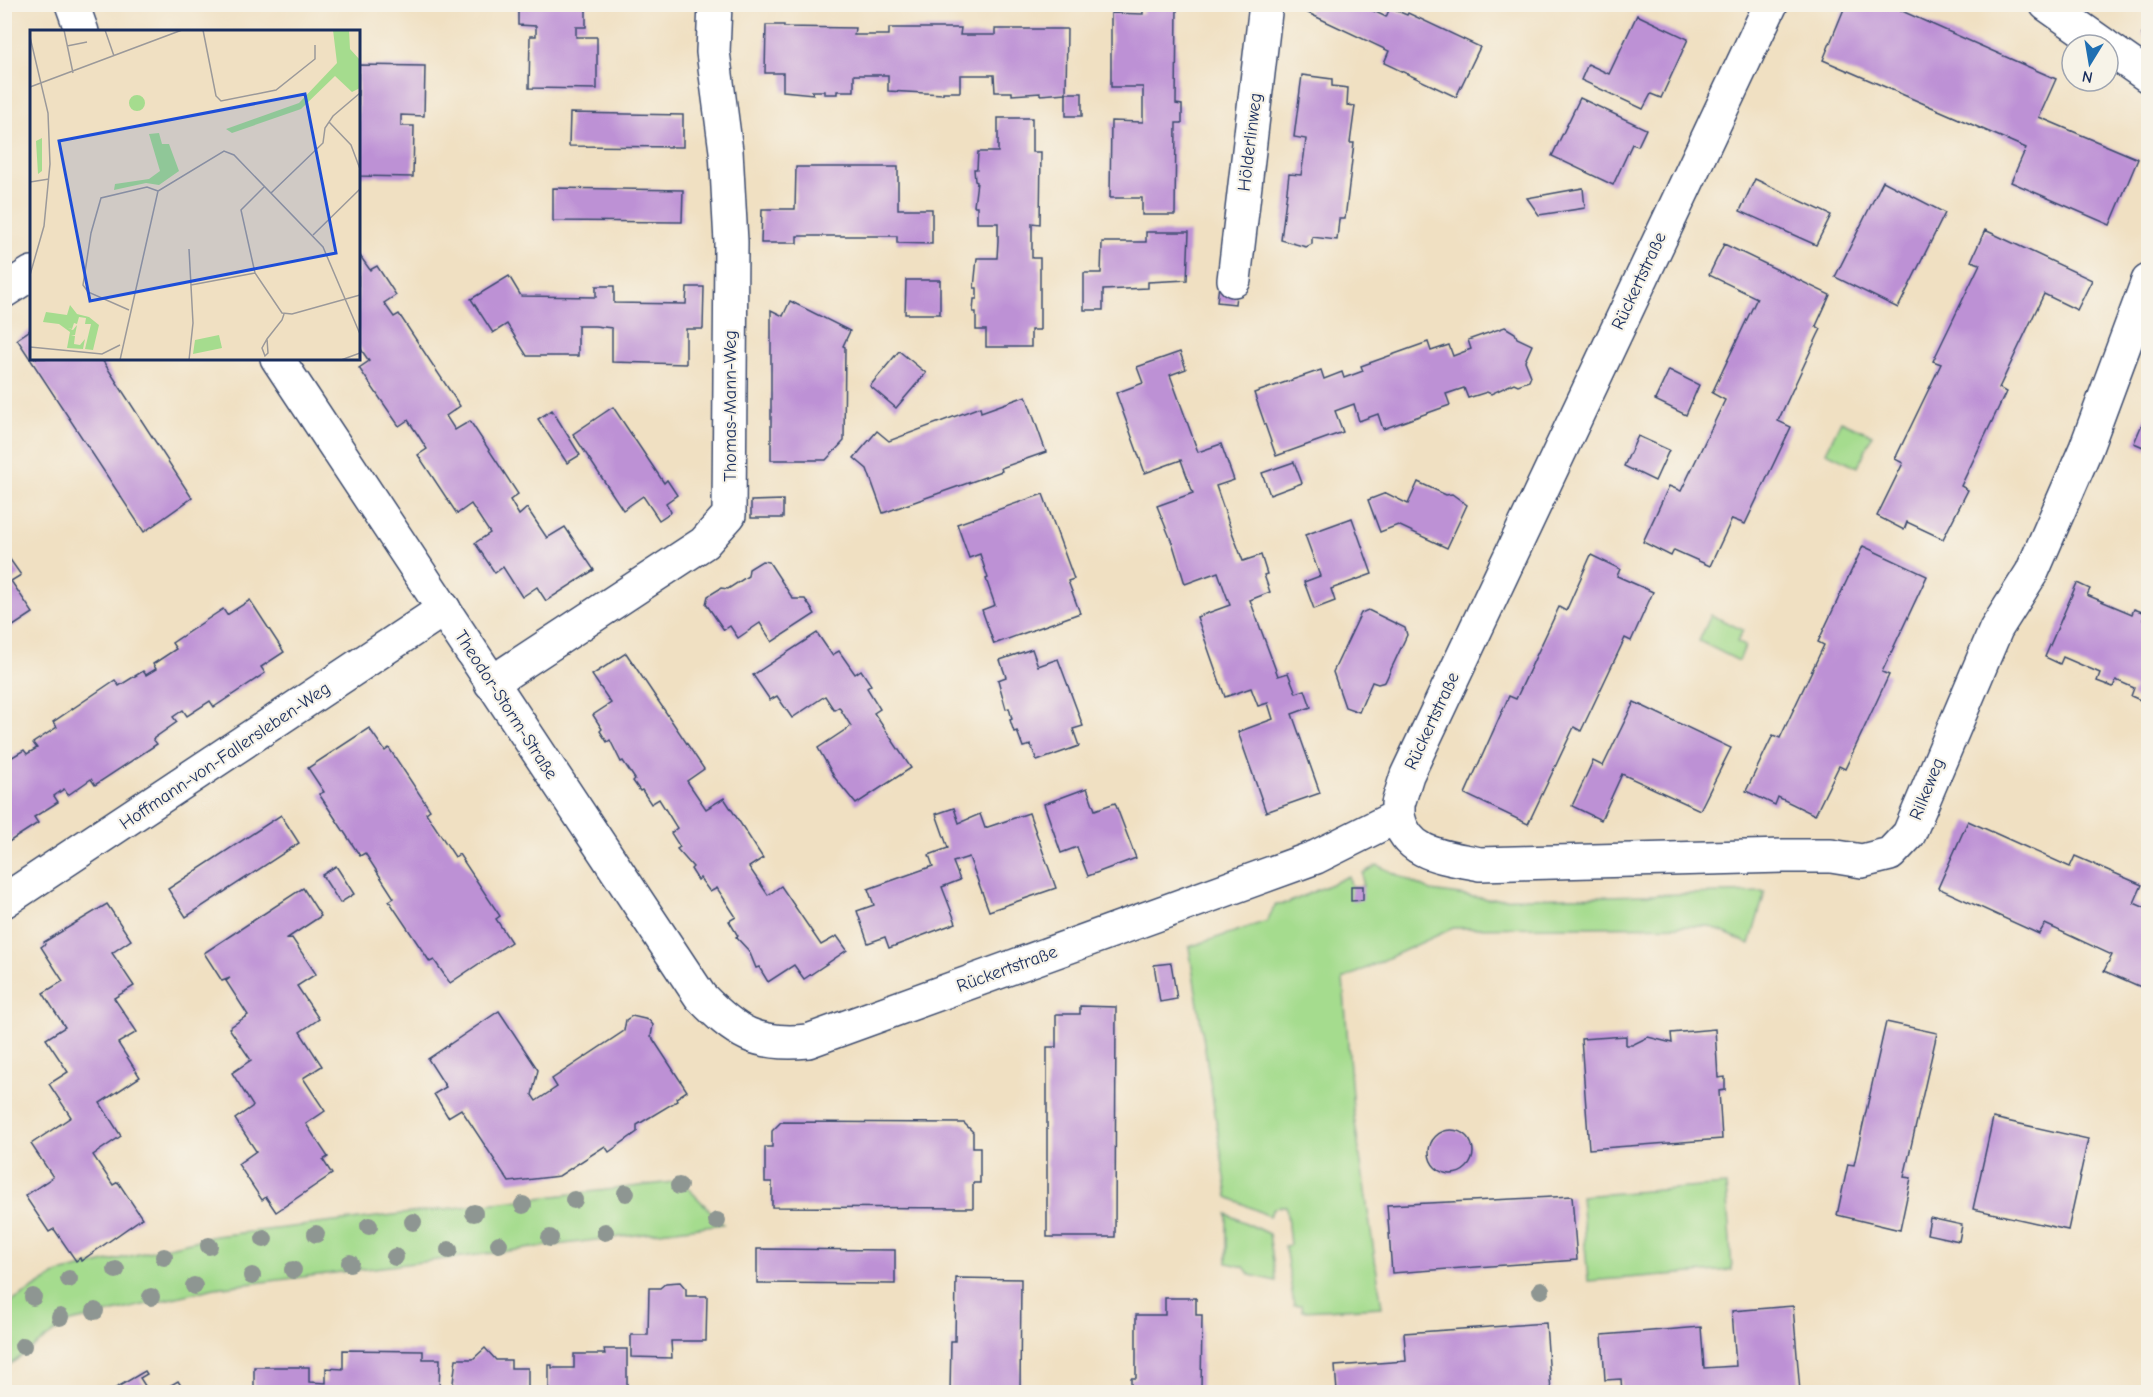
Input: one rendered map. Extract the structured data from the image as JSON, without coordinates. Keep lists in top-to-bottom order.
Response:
{
  "streets": {
    "street": [
      "Hölderlinweg",
      "Rückertstraße",
      "Thomas-Mann-Weg",
      "Theodor-Storm-Straße",
      "Hoffmann-von-Fallersleben-Weg",
      "Rilkeweg"
    ]
  },
  "crossings": [
    ["Rückertstraße", "Theodor-Storm-Straße"],
    ["Rückertstraße", "Rilkeweg"],
    ["Thomas-Mann-Weg", "Theodor-Storm-Straße"],
    ["Theodor-Storm-Straße", "Hoffmann-von-Fallersleben-Weg"]
  ],
  "north": "bottom"
}
